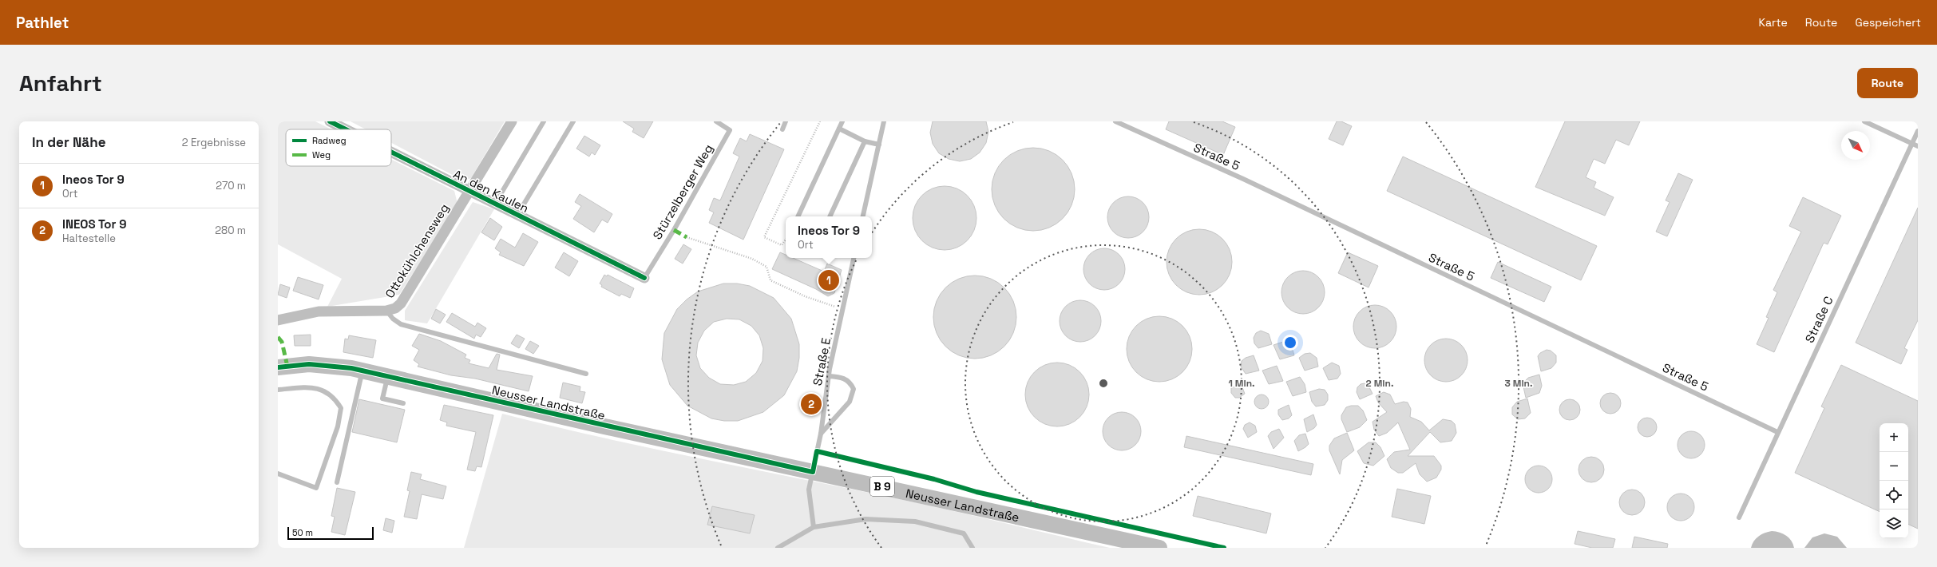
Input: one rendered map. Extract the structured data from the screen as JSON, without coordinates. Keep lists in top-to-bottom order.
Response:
{
  "streets": {
    "main road": ["Neusser Landstraße", "B 9"],
    "street": ["An den Kaulen", "Ottokühlchensweg"],
    "lane": [
      "Straße 5",
      "Stürzelberger Weg",
      "Straße C",
      "Straße E"
    ]
  },
  "crossings": [
    ["Straße 5", "Straße C"],
    ["An den Kaulen", "Stürzelberger Weg"],
    ["An den Kaulen", "Ottokühlchensweg"],
    ["Straße E", "Neusser Landstraße"]
  ],
  "legend": ["Radweg", "Weg"],
  "scale_bar": "50 m",
  "north": "bottom right",
  "page": {
    "header": "Pathlet",
    "nav": ["Karte", "Route", "Gespeichert"],
    "buttons": "Route",
    "title": "Anfahrt",
    "heading": ["In der Nähe", "2 Ergebnisse"],
    "list": [
      {
        "mark": "1",
        "name": "Ineos Tor 9",
        "note": "Ort",
        "value": "270 m"
      },
      {
        "mark": "2",
        "name": "INEOS Tor 9",
        "note": "Haltestelle",
        "value": "280 m"
      }
    ],
    "popup": ["Ineos Tor 9", "Ort"],
    "pins": ["1", "2"],
    "map_buttons": ["+", "−"],
    "scale": "50 m"
  },
  "rings": ["1 Min.", "2 Min.", "3 Min."]
}
